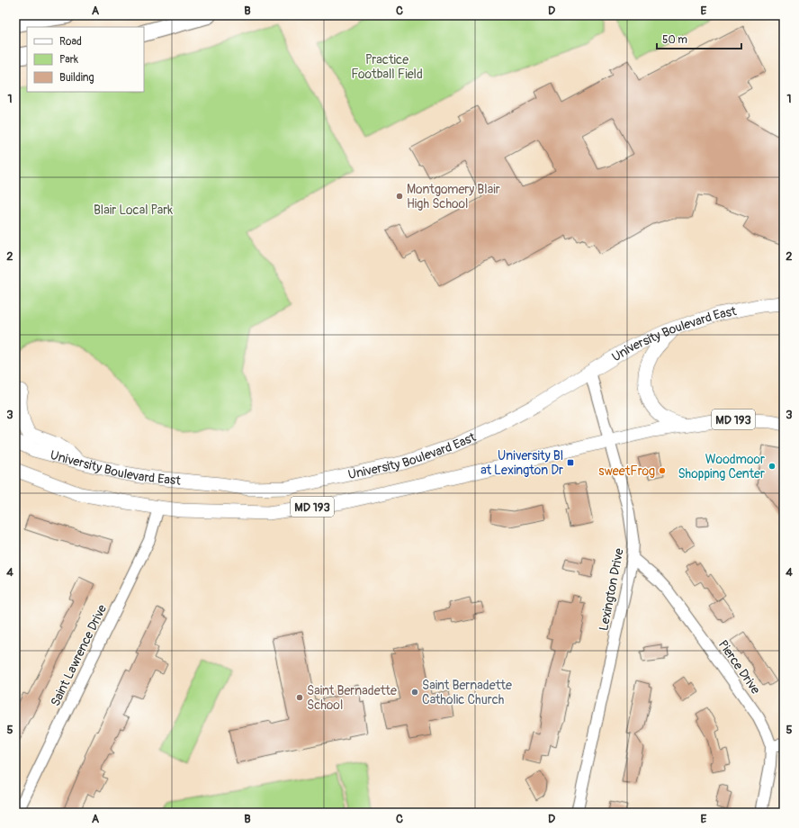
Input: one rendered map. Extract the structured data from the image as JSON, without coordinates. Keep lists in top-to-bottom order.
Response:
{
  "streets": {
    "main road": ["University Boulevard East", "MD 193"],
    "street": ["Lexington Drive", "Saint Lawrence Drive", "Pierce Drive"]
  },
  "crossings": [
    ["University Boulevard East", "Lexington Drive"],
    ["University Boulevard East", "Saint Lawrence Drive"],
    ["Lexington Drive", "Pierce Drive"]
  ],
  "parks": ["Practice Football Field", "Blair Local Park"],
  "places": {
    "other": [
      "Montgomery Blair High School",
      "Woodmoor Shopping Center",
      "sweetFrog",
      "Saint Bernadette Catholic Church",
      "Saint Bernadette School"
    ],
    "transit": ["University Bl at Lexington Dr"]
  },
  "legend": ["Road", "Park", "Building"],
  "scale_bar": "50 m",
  "grid": {
    "columns": [
      "A",
      "B",
      "C",
      "D",
      "E"
    ],
    "rows": [
      "1",
      "2",
      "3",
      "4",
      "5"
    ]
  }
}
